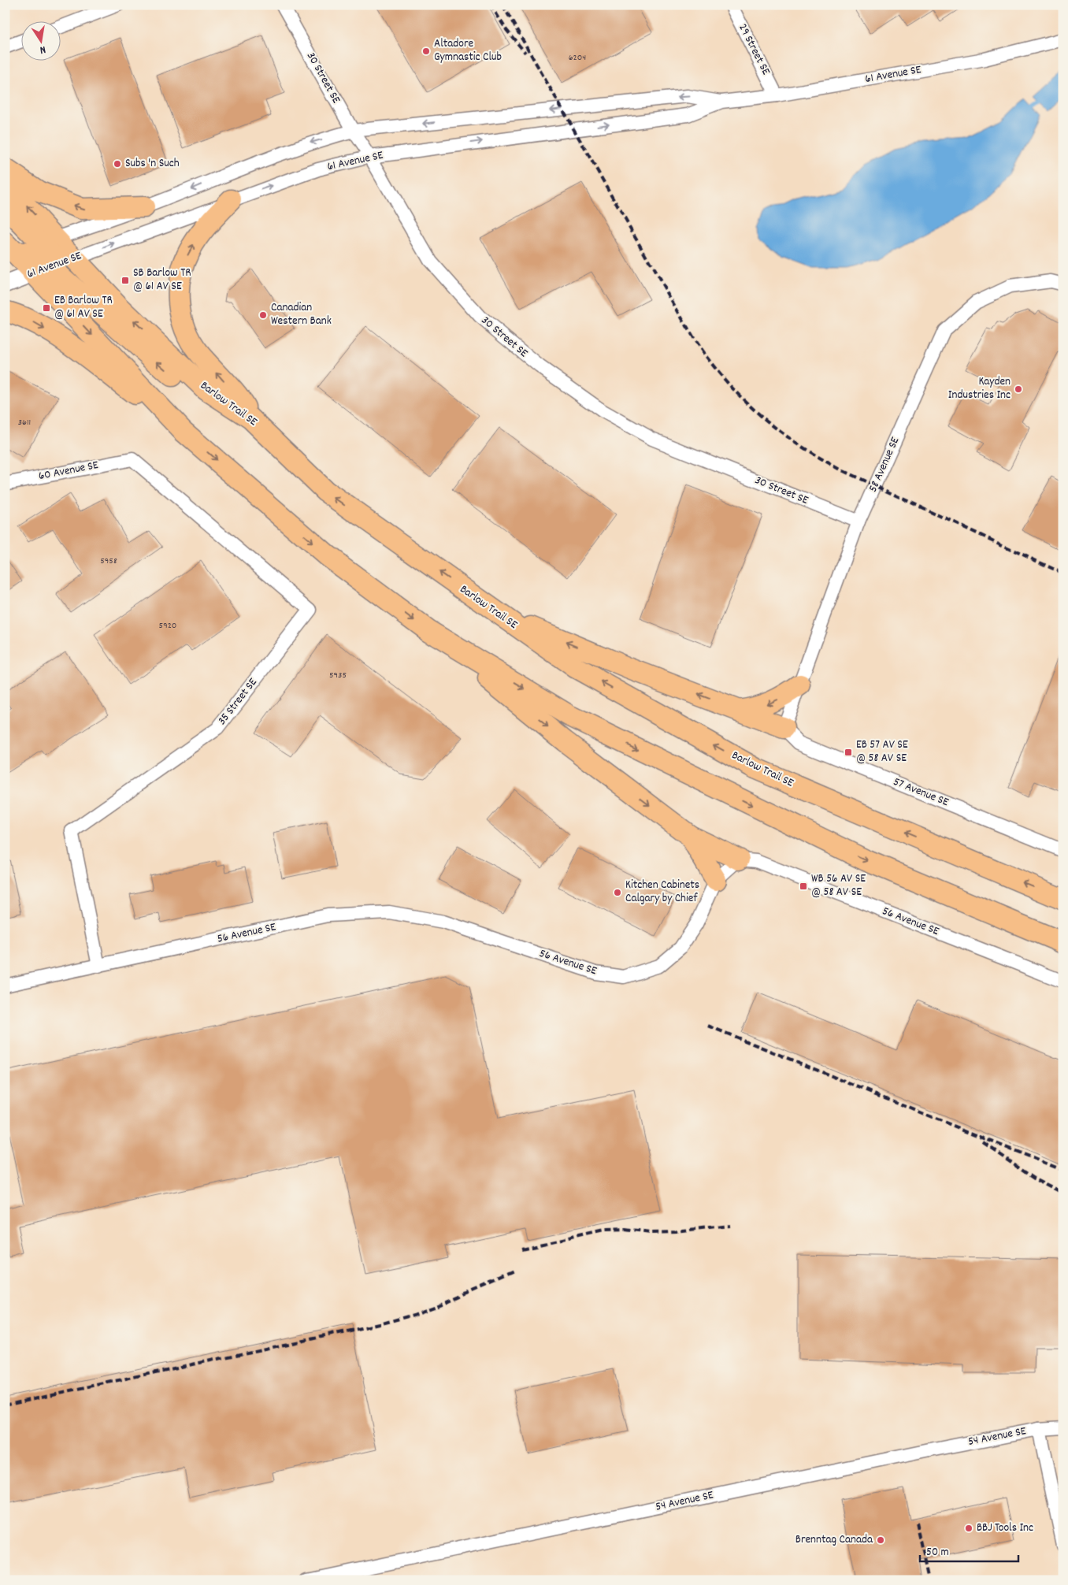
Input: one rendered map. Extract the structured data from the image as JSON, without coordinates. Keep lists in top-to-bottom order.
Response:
{
  "streets": {
    "main road": ["Barlow Trail SE"],
    "street": [
      "29 Street SE",
      "61 Avenue SE",
      "30 Street SE",
      "58 Avenue SE",
      "60 Avenue SE",
      "35 Street SE",
      "57 Avenue SE",
      "56 Avenue SE",
      "54 Avenue SE"
    ]
  },
  "crossings": [
    ["29 Street SE", "61 Avenue SE"],
    ["61 Avenue SE", "30 Street SE"],
    ["61 Avenue SE", "Barlow Trail SE"],
    ["30 Street SE", "58 Avenue SE"],
    ["58 Avenue SE", "57 Avenue SE"],
    ["60 Avenue SE", "35 Street SE"],
    ["35 Street SE", "56 Avenue SE"]
  ],
  "places": {
    "other": [
      "Altadore Gymnastic Club",
      "Subs 'n Such",
      "Canadian Western Bank",
      "Kayden Industries Inc",
      "Kitchen Cabinets Calgary by Chief",
      "BBJ Tools Inc",
      "Brenntag Canada"
    ],
    "transit": [
      "SB Barlow TR @ 61 AV SE",
      "EB Barlow TR @ 61 AV SE",
      "EB 57 AV SE @ 58 AV SE",
      "WB 56 AV SE @ 58 AV SE"
    ]
  },
  "house_numbers": [
    "6204",
    "3611",
    "5958",
    "5920",
    "5935"
  ],
  "scale_bar": "50 m",
  "north": "bottom"
}
